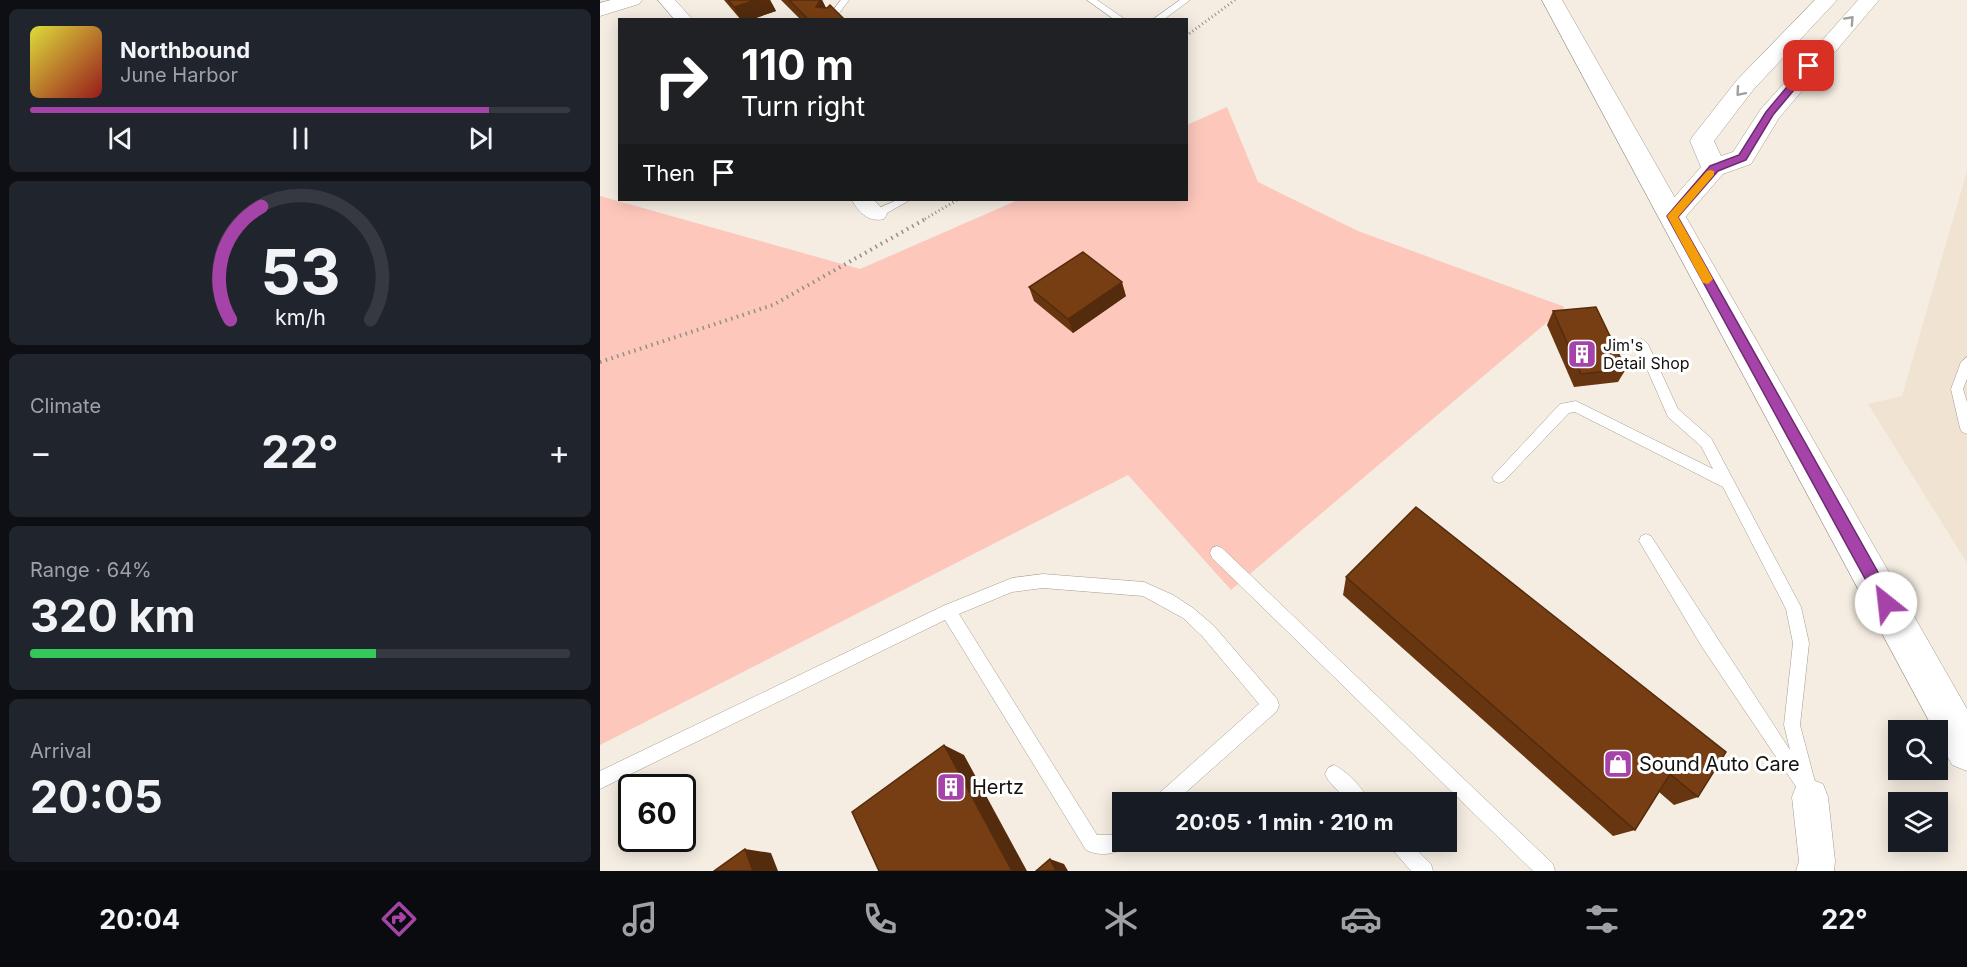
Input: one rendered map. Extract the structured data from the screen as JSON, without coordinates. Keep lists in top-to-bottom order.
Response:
{
  "places": {
    "building": ["Jim's Detail Shop", "Hertz"],
    "shop": ["Sound Auto Care"]
  },
  "page": {
    "turn": ["110 m", "Turn right"],
    "song": ["Northbound", "June Harbor"],
    "then": "Then",
    "tile": [
      "Climate",
      ["Range · 64%", "320 km"],
      ["Arrival", "20:05"]
    ],
    "heat": ["−", "22°", "+"],
    "limit": "60",
    "trip": "20:05 · 1 min · 210 m",
    "tabs": ["20:04", "22°"],
    "gauge": ["53", "km/h"]
  }
}
